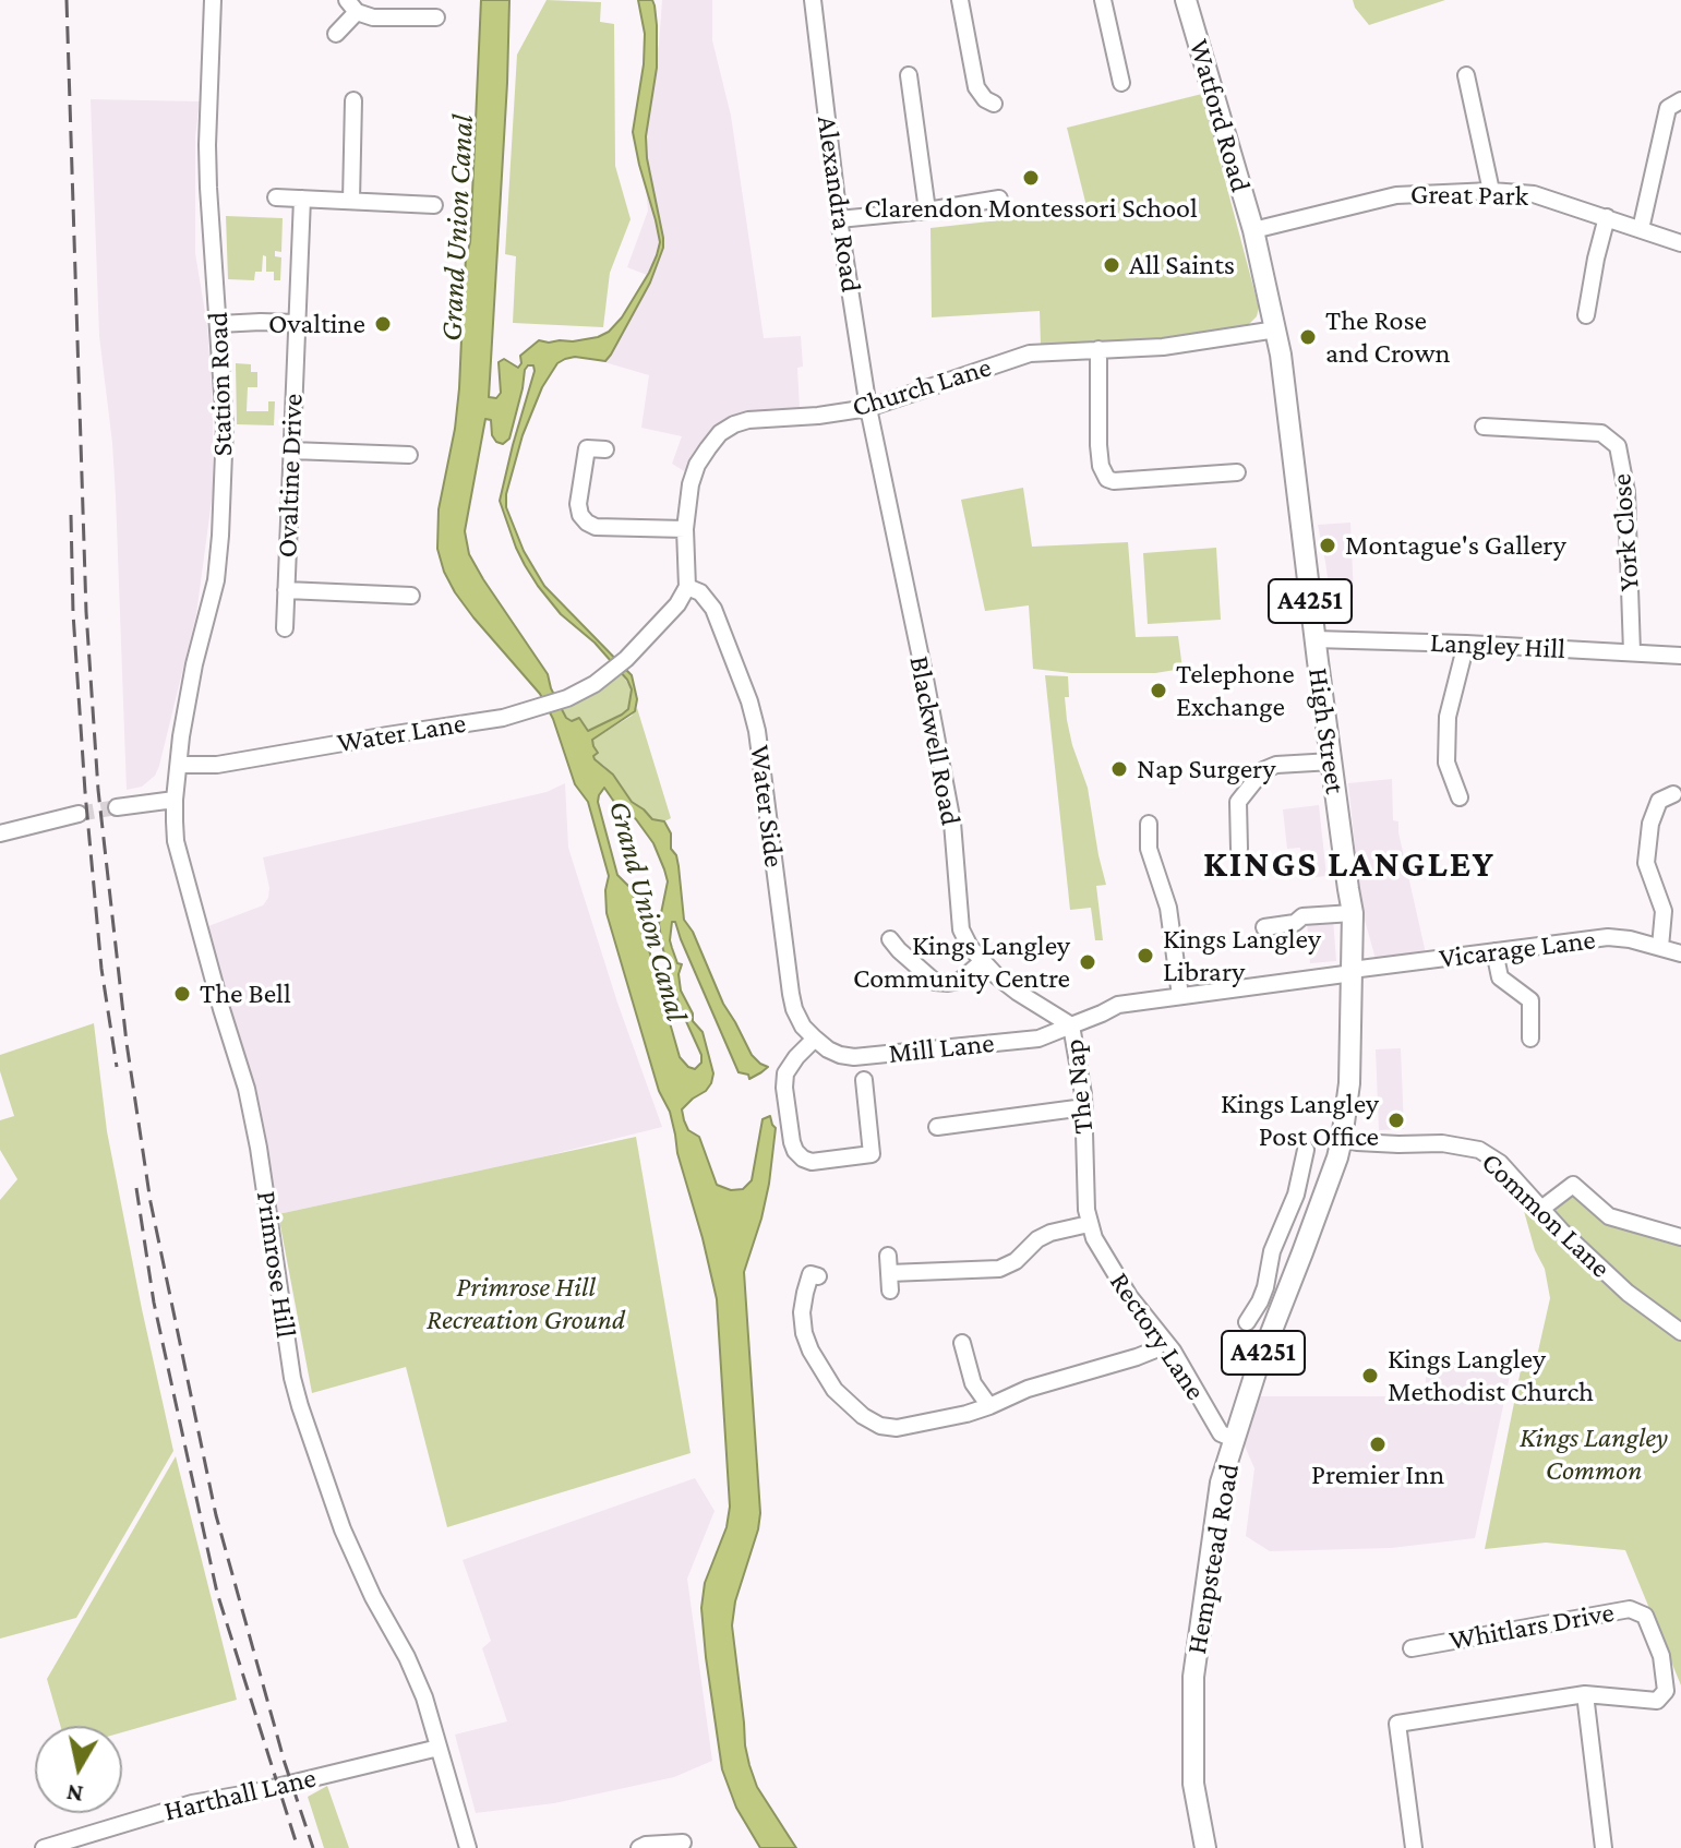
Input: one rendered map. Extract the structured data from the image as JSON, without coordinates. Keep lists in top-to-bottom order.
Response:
{
  "streets": {
    "main road": [
      "Watford Road",
      "A4251",
      "High Street",
      "Hempstead Road"
    ],
    "street": [
      "Great Park",
      "Alexandra Road",
      "Station Road",
      "Church Lane",
      "Ovaltine Drive",
      "York Close",
      "Langley Hill",
      "Water Lane",
      "Blackwell Road",
      "Water Side",
      "Vicarage Lane",
      "Mill Lane",
      "The Nap",
      "Common Lane",
      "Primrose Hill",
      "Rectory Lane",
      "Whitlars Drive",
      "Harthall Lane"
    ]
  },
  "crossings": [
    ["Watford Road", "Great Park"],
    ["Watford Road", "High Street"],
    ["Great Park", "High Street"],
    ["Alexandra Road", "Church Lane"],
    ["Alexandra Road", "Blackwell Road"],
    ["Station Road", "Water Lane"],
    ["Station Road", "Primrose Hill"],
    ["Church Lane", "High Street"],
    ["Church Lane", "Water Lane"],
    ["Church Lane", "Blackwell Road"],
    ["Church Lane", "Water Side"],
    ["York Close", "Langley Hill"],
    ["Langley Hill", "High Street"],
    ["High Street", "Vicarage Lane"],
    ["High Street", "The Nap"],
    ["High Street", "Hempstead Road"],
    ["Water Lane", "Water Side"],
    ["Water Lane", "Primrose Hill"],
    ["Blackwell Road", "Mill Lane"],
    ["Blackwell Road", "The Nap"],
    ["Water Side", "Mill Lane"],
    ["Vicarage Lane", "The Nap"],
    ["Vicarage Lane", "Hempstead Road"],
    ["Mill Lane", "The Nap"],
    ["The Nap", "Rectory Lane"],
    ["The Nap", "Hempstead Road"],
    ["Common Lane", "Hempstead Road"],
    ["Primrose Hill", "Harthall Lane"],
    ["Rectory Lane", "Hempstead Road"]
  ],
  "districts": ["KINGS LANGLEY"],
  "water": ["Grand Union Canal"],
  "parks": ["Primrose Hill Recreation Ground", "Kings Langley Common"],
  "places": [
    "Clarendon Montessori School",
    "All Saints",
    "Ovaltine",
    "The Rose and Crown",
    "Montague's Gallery",
    "Telephone Exchange",
    "Nap Surgery",
    "Kings Langley Library",
    "Kings Langley Community Centre",
    "The Bell",
    "Kings Langley Post Office",
    "Kings Langley Methodist Church",
    "Premier Inn"
  ],
  "north": "bottom"
}
